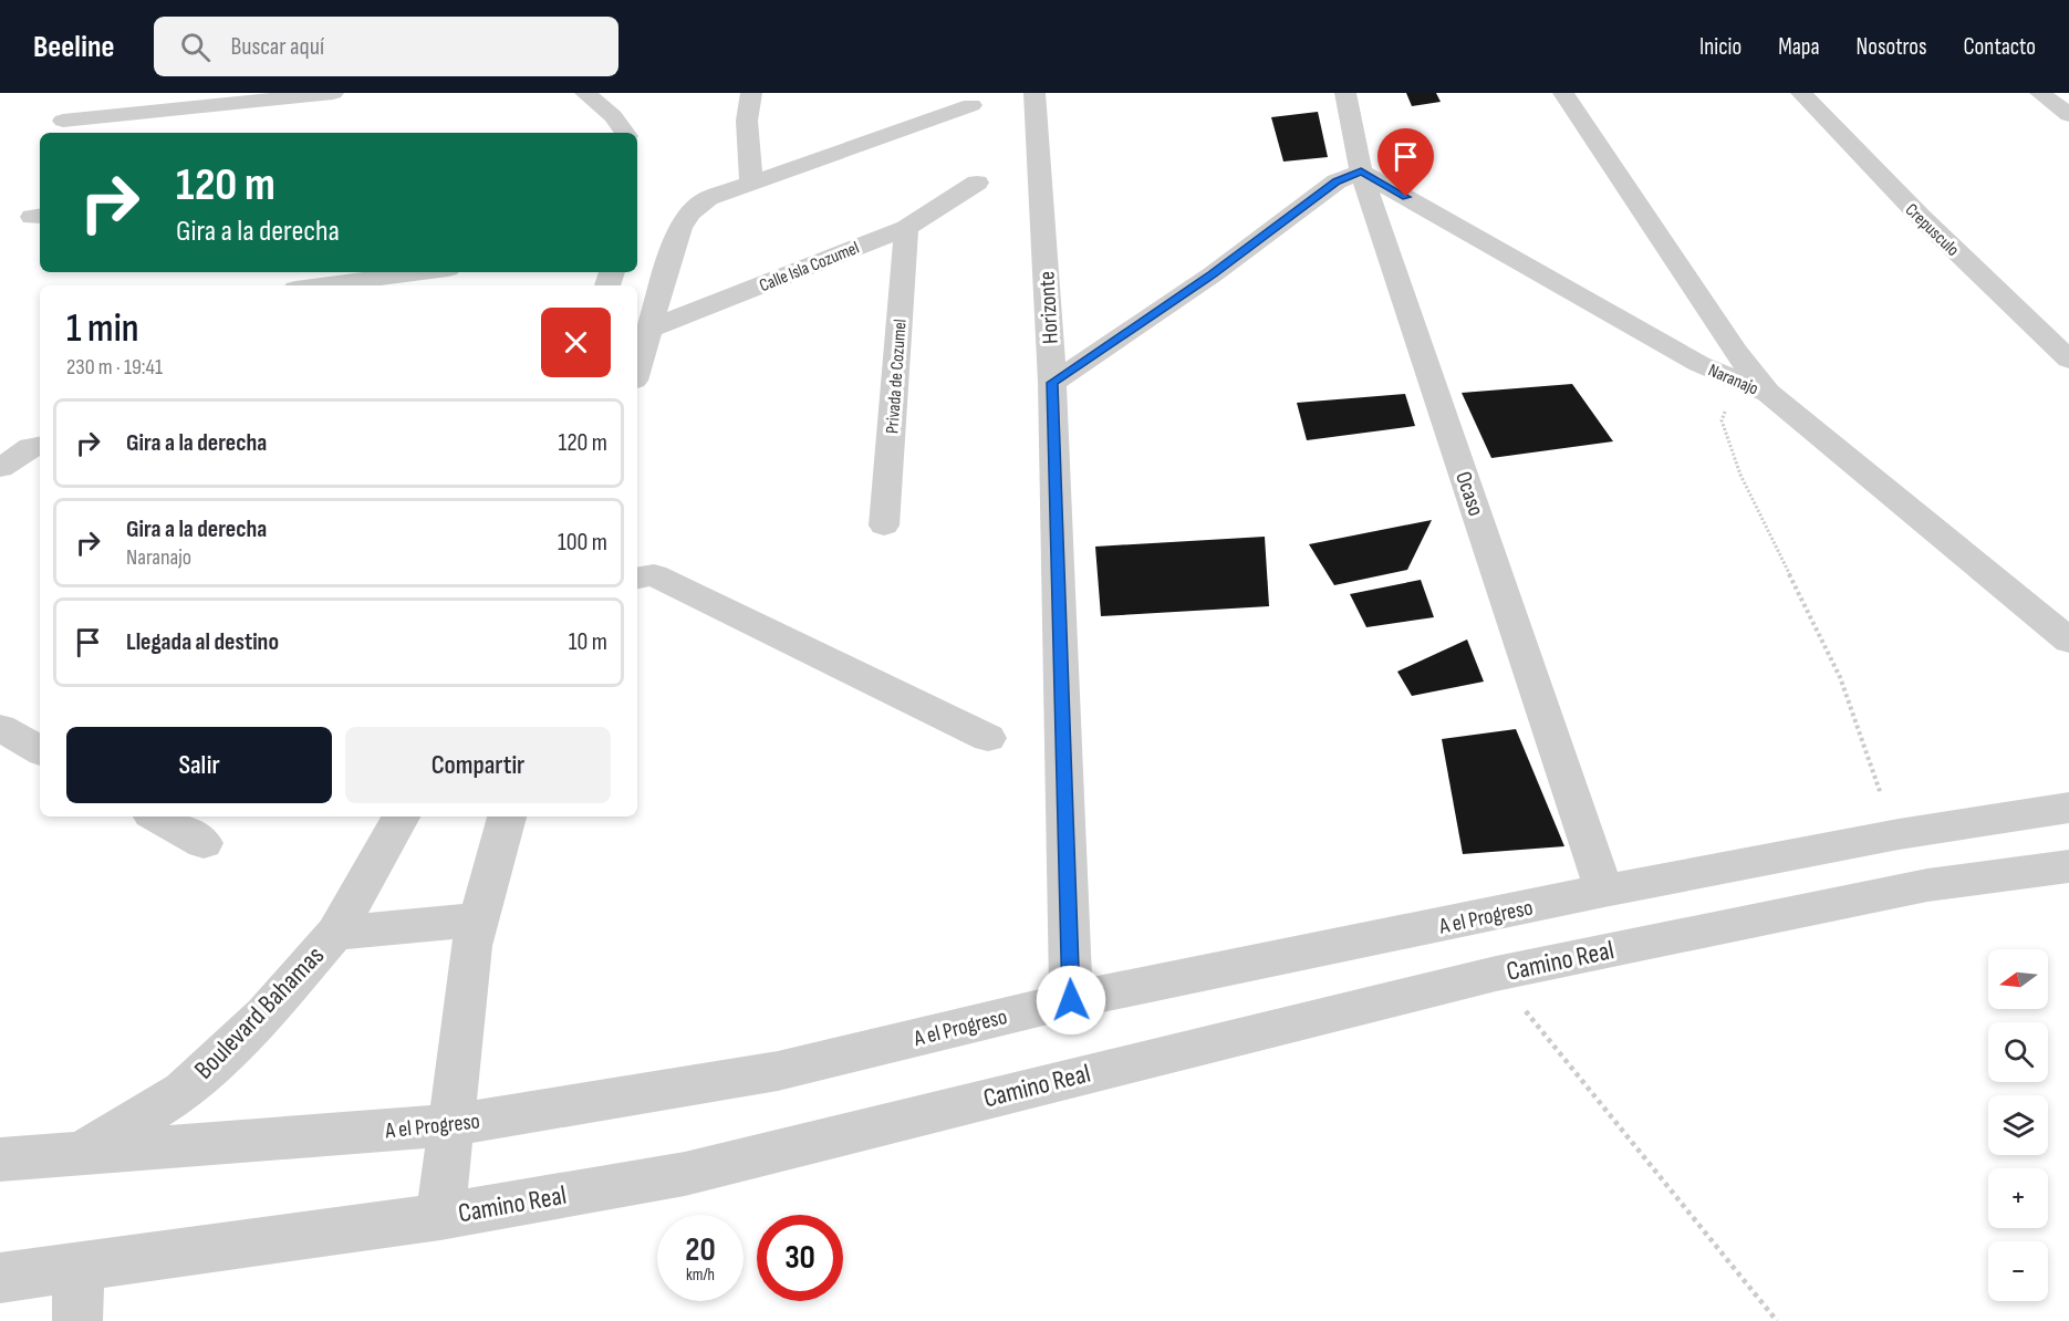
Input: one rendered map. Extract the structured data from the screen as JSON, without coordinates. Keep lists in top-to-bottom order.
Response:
{
  "streets": {
    "street": [
      "Crepusculo",
      "Calle Isla Cozumel",
      "Horizonte",
      "Privada de Cozumel",
      "Naranajo",
      "Ocaso",
      "A el Progreso",
      "Camino Real",
      "Boulevard Bahamas"
    ]
  },
  "crossings": [
    ["Calle Isla Cozumel", "Privada de Cozumel"],
    ["Horizonte", "A el Progreso"],
    ["Naranajo", "Ocaso"],
    ["Ocaso", "A el Progreso"],
    ["A el Progreso", "Boulevard Bahamas"]
  ],
  "north": "left",
  "page": {
    "header": "Beeline",
    "search": "Buscar aquí",
    "nav": [
      "Inicio",
      "Mapa",
      "Nosotros",
      "Contacto"
    ],
    "turn": ["120 m", "Gira a la derecha"],
    "heading": ["1 min", "230 m · 19:41"],
    "list": [
      {
        "name": "Gira a la derecha",
        "value": "120 m"
      },
      {
        "name": "Gira a la derecha",
        "note": "Naranajo",
        "value": "100 m"
      },
      {
        "name": "Llegada al destino",
        "value": "10 m"
      }
    ],
    "buttons": ["Salir", "Compartir"],
    "map_buttons": ["+", "−"],
    "speed": "20 km/h",
    "limit": "30"
  }
}
